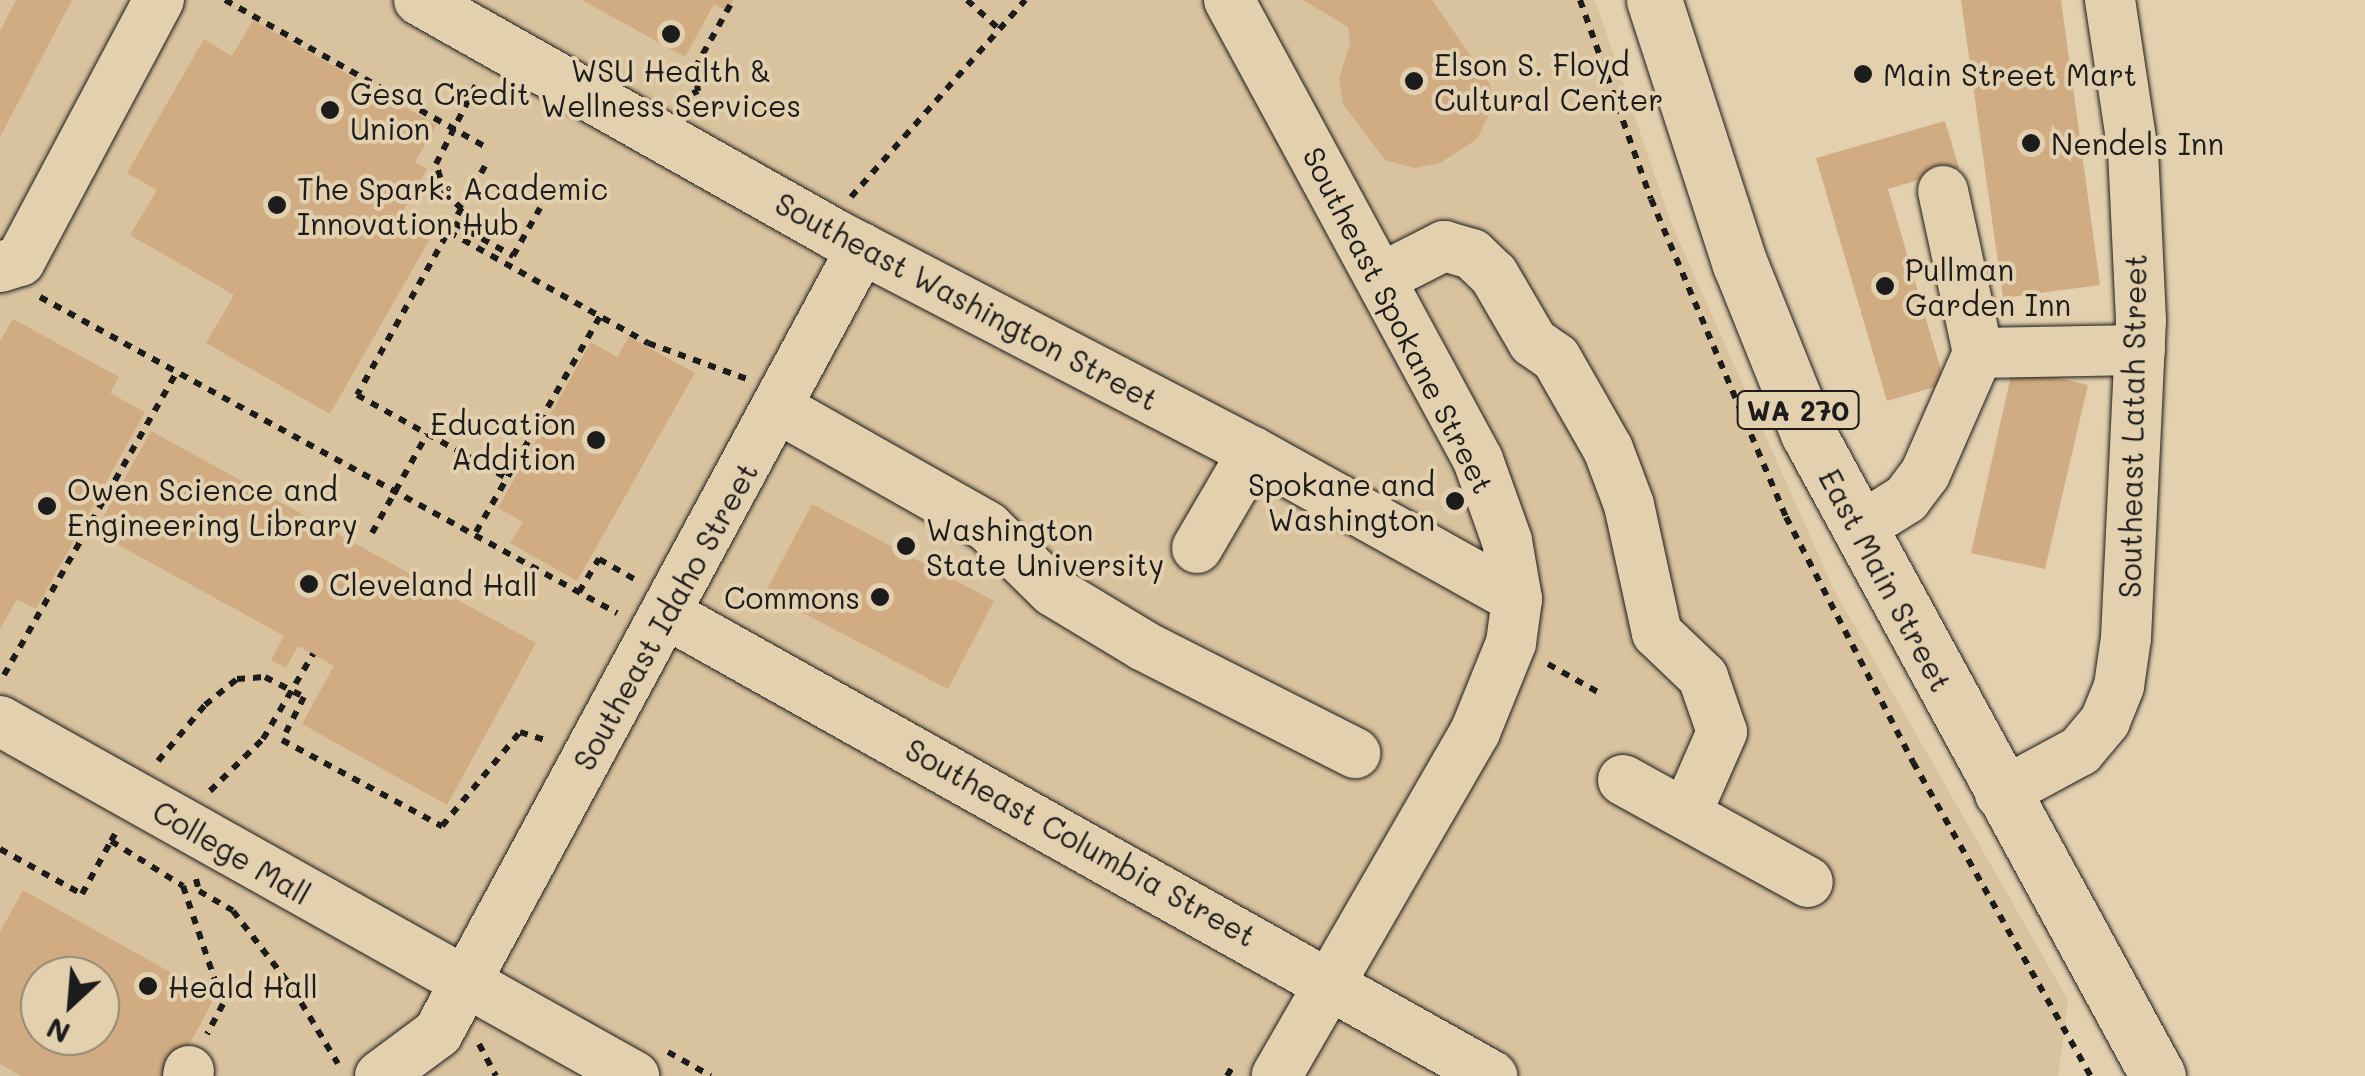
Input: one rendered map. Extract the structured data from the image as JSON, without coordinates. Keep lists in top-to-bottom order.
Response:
{
  "streets": {
    "main road": ["WA 270", "East Main Street"],
    "street": [
      "Southeast Washington Street",
      "Southeast Spokane Street",
      "Southeast Latah Street",
      "Southeast Idaho Street",
      "Southeast Columbia Street",
      "College Mall"
    ]
  },
  "crossings": [
    ["Southeast Washington Street", "Southeast Spokane Street"],
    ["Southeast Washington Street", "Southeast Idaho Street"],
    ["Southeast Spokane Street", "Southeast Columbia Street"],
    ["Southeast Latah Street", "East Main Street"],
    ["Southeast Idaho Street", "Southeast Columbia Street"],
    ["Southeast Idaho Street", "College Mall"]
  ],
  "places": [
    "WSU Health & Wellness Services",
    "Main Street Mart",
    "Elson S. Floyd Cultural Center",
    "Gesa Credit Union",
    "Nendels Inn",
    "The Spark: Academic Innovation Hub",
    "Pullman Garden Inn",
    "Education Addition",
    "Spokane and Washington",
    "Owen Science and Engineering Library",
    "Washington State University",
    "Cleveland Hall",
    "Commons",
    "Heald Hall"
  ],
  "north": "bottom left"
}
